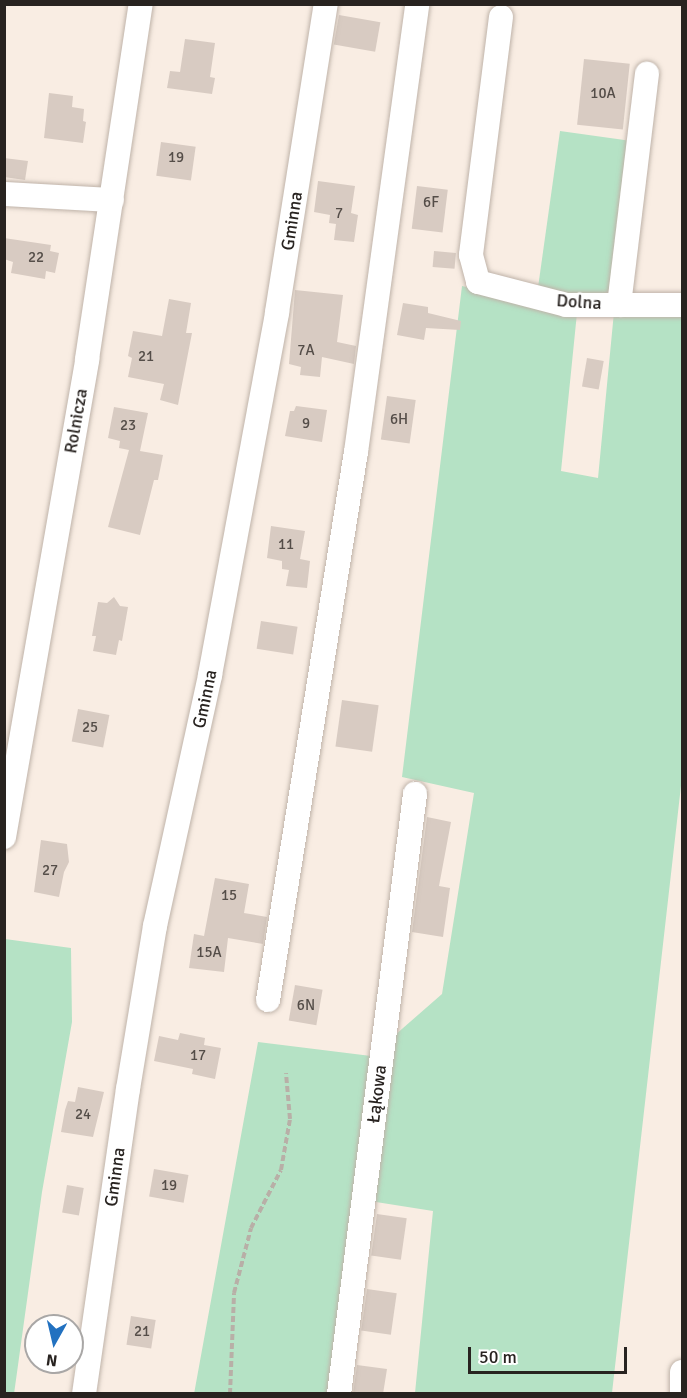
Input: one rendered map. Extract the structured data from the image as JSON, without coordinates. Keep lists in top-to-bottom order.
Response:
{
  "streets": {
    "street": [
      "Gminna",
      "Dolna",
      "Rolnicza",
      "Łąkowa"
    ]
  },
  "house_numbers": [
    "10A",
    "19",
    "6F",
    "7",
    "22",
    "7A",
    "21",
    "6H",
    "9",
    "23",
    "11",
    "25",
    "27",
    "15",
    "15A",
    "6N",
    "17",
    "24",
    "19",
    "21"
  ],
  "scale_bar": "50 m",
  "north": "bottom"
}
